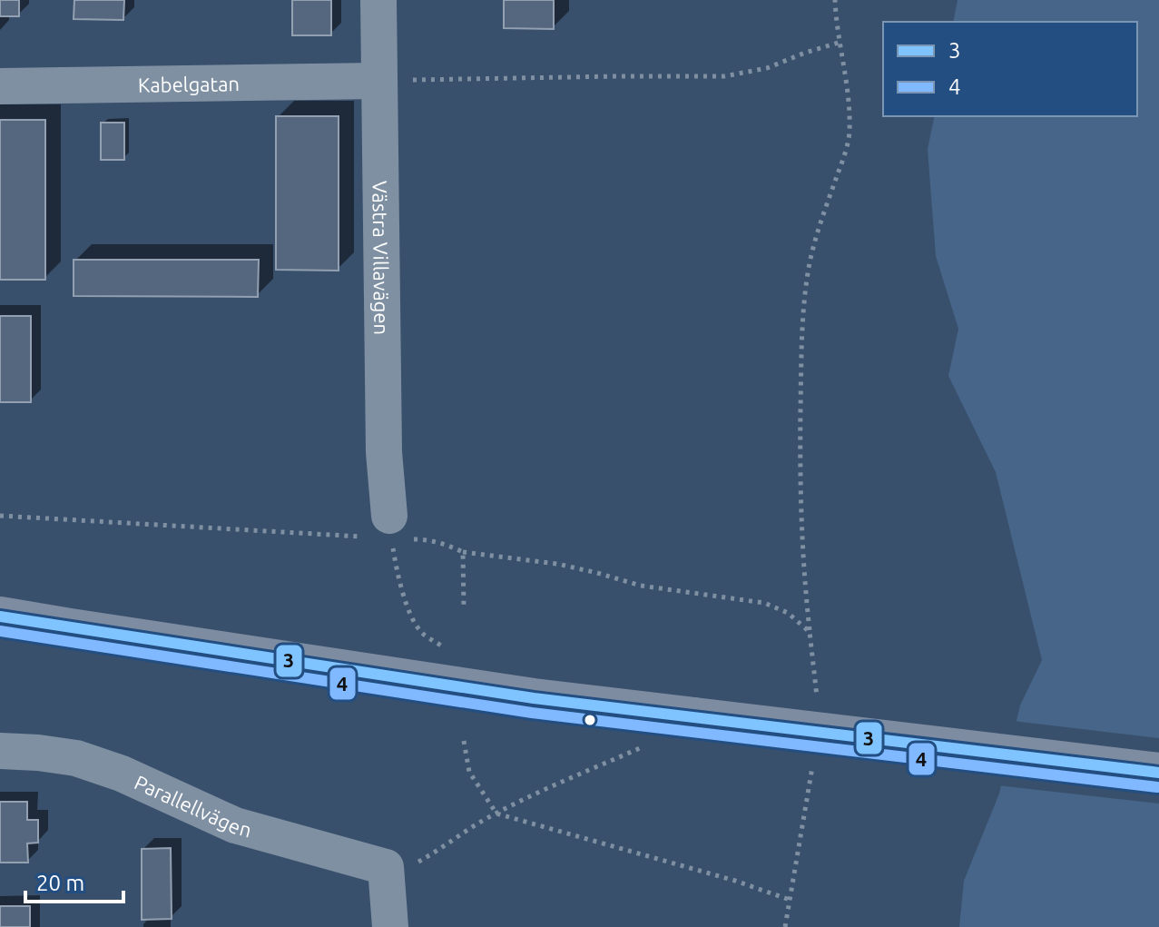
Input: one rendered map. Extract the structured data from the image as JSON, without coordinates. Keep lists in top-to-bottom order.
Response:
{
  "streets": {
    "street": ["Kabelgatan", "Västra Villavägen", "Parallellvägen"]
  },
  "crossings": [
    ["Kabelgatan", "Västra Villavägen"]
  ],
  "lines": ["transit line 3", "transit line 4"],
  "legend": ["3", "4"],
  "scale_bar": "20 m"
}
